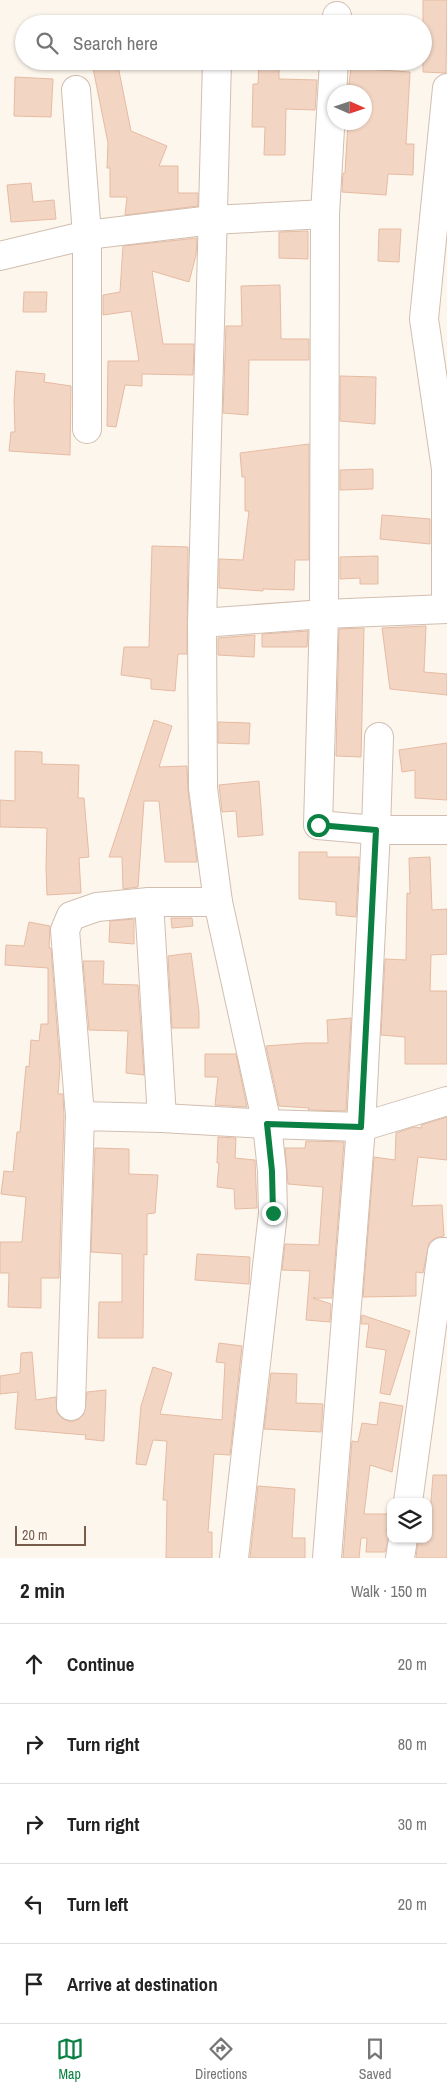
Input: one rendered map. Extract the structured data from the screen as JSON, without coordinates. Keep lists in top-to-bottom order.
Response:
{
  "scale_bar": "20 m",
  "north": "right",
  "page": {
    "search": "Search here",
    "scale": "20 m",
    "heading": ["2 min", "Walk · 150 m"],
    "list": [
      ["Continue", "20 m"],
      ["Turn right", "80 m"],
      ["Turn right", "30 m"],
      ["Turn left", "20 m"],
      "Arrive at destination"
    ],
    "nav": ["Map", "Directions", "Saved"]
  }
}
